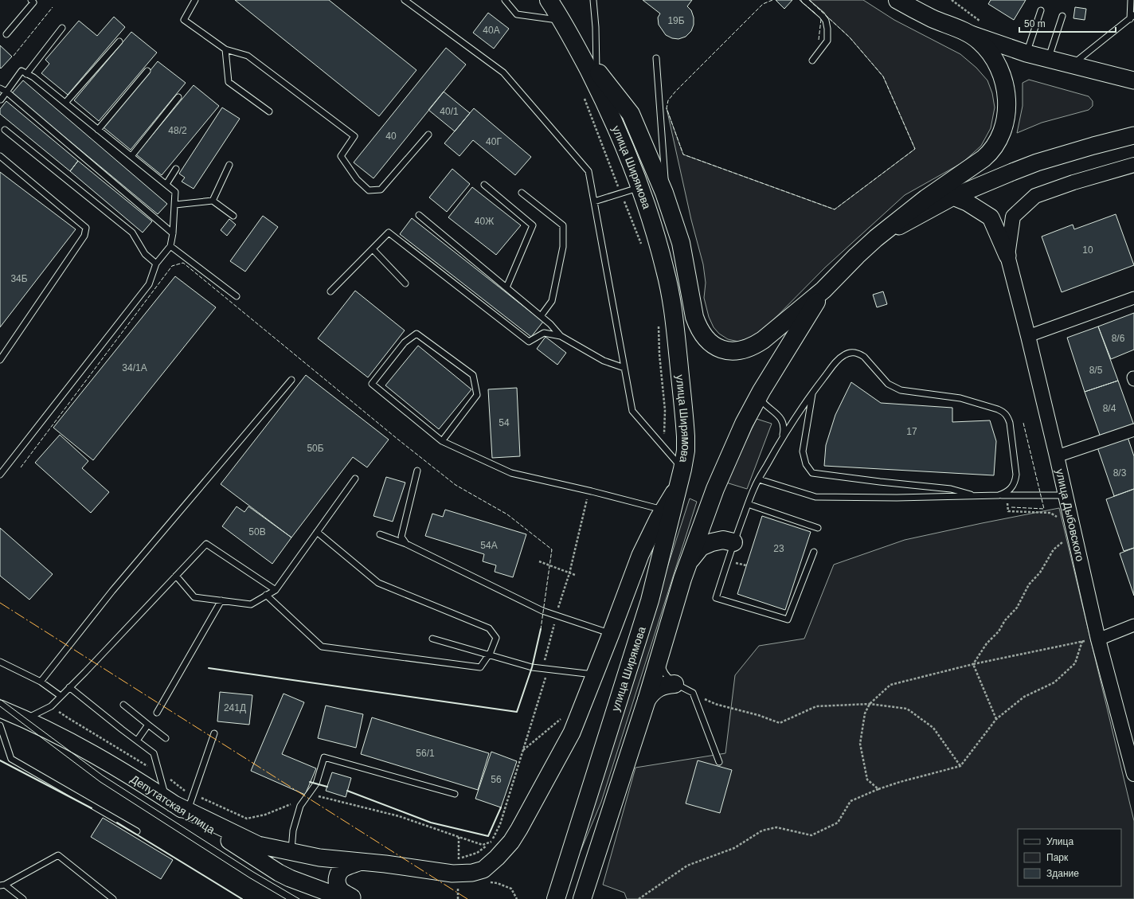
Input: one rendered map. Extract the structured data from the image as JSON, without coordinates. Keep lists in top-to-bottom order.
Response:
{
  "streets": {
    "main road": ["улица Ширямова", "Депутатская улица"],
    "street": ["улица Дыбовского"]
  },
  "house_numbers": [
    "19Б",
    "40А",
    "40/1",
    "48/2",
    "40",
    "40Г",
    "40Ж",
    "10",
    "34Б",
    "8/6",
    "34/1А",
    "8/5",
    "8/4",
    "54",
    "17",
    "50Б",
    "8/3",
    "50В",
    "54А",
    "23",
    "241Д",
    "56/1",
    "56"
  ],
  "legend": ["Улица", "Парк", "Здание"],
  "scale_bar": "50 m"
}
